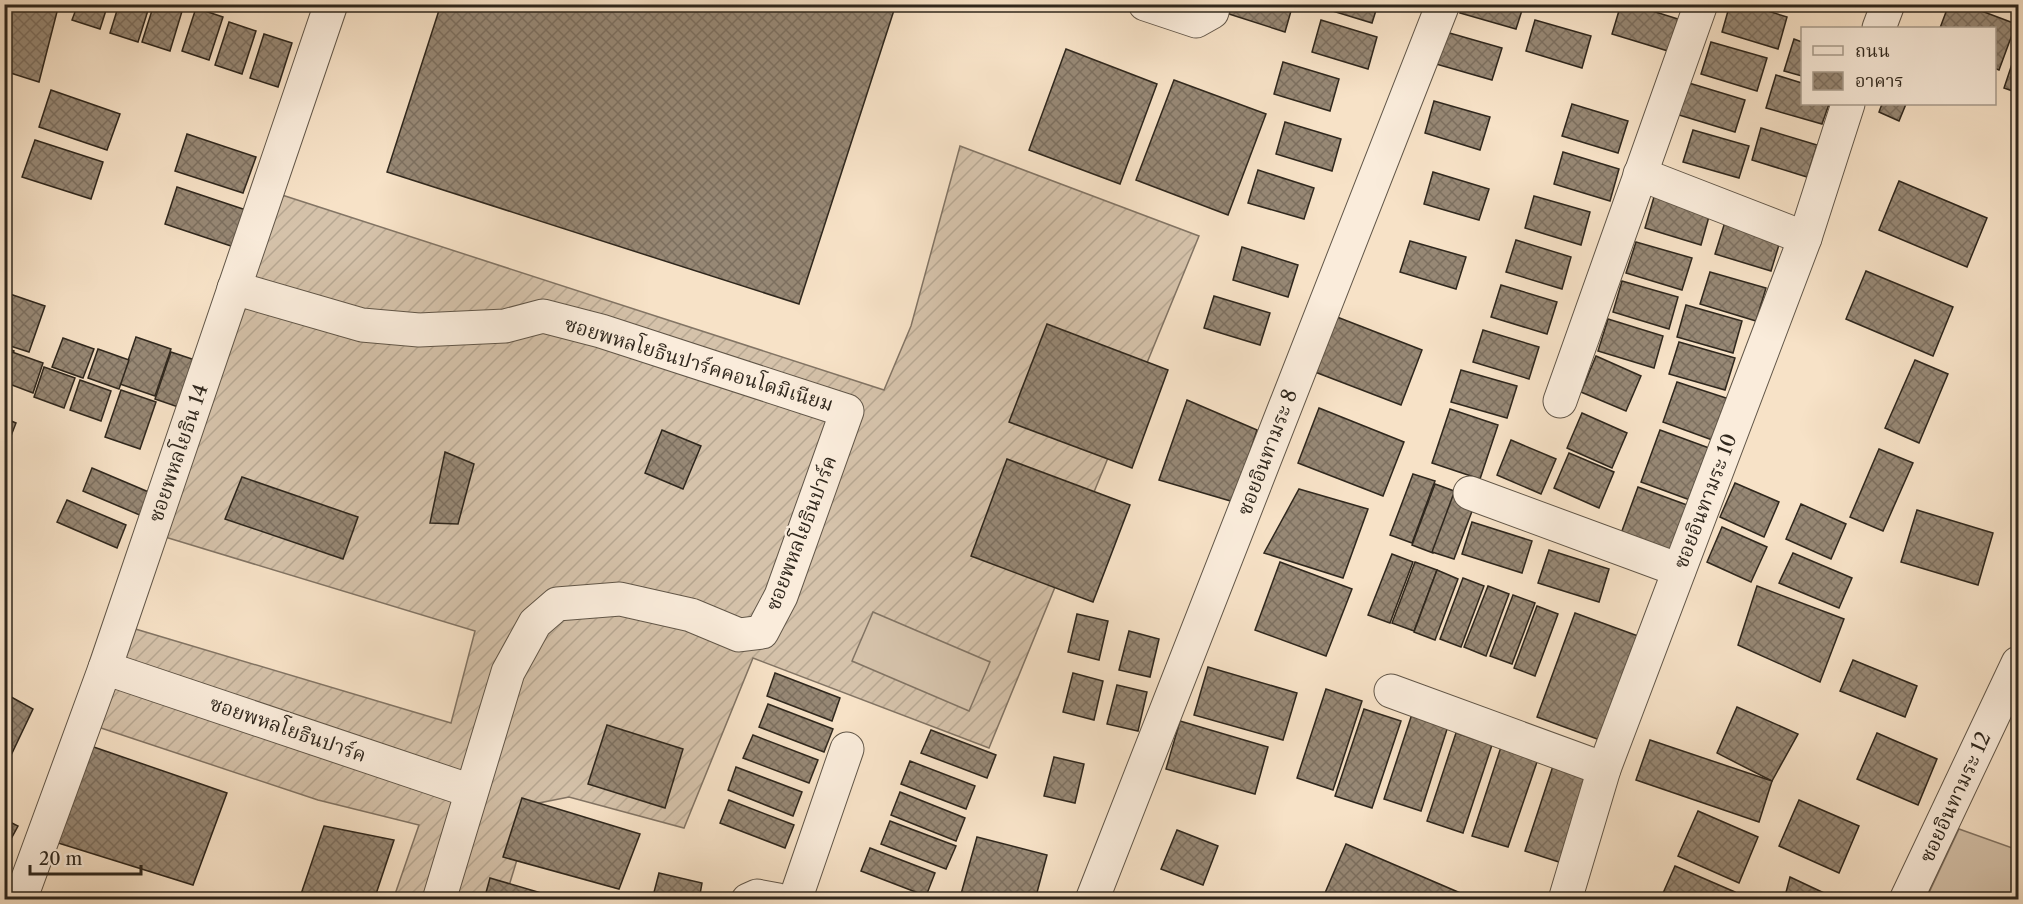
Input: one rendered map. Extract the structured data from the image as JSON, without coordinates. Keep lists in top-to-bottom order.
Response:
{
  "streets": {
    "street": [
      "ซอยพหลโยธินปาร์คคอนโดมิเนียม",
      "ซอยอินทามระ 8",
      "ซอยพหลโยธิน 14",
      "ซอยอินทามระ 10",
      "ซอยพหลโยธินปาร์ค",
      "ซอยอินทามระ 12"
    ]
  },
  "crossings": [
    ["ซอยพหลโยธินปาร์คคอนโดมิเนียม", "ซอยพหลโยธิน 14"],
    ["ซอยพหลโยธินปาร์คคอนโดมิเนียม", "ซอยพหลโยธินปาร์ค"],
    ["ซอยพหลโยธิน 14", "ซอยพหลโยธินปาร์ค"]
  ],
  "legend": ["ถนน", "อาคาร"],
  "scale_bar": "20 m"
}
